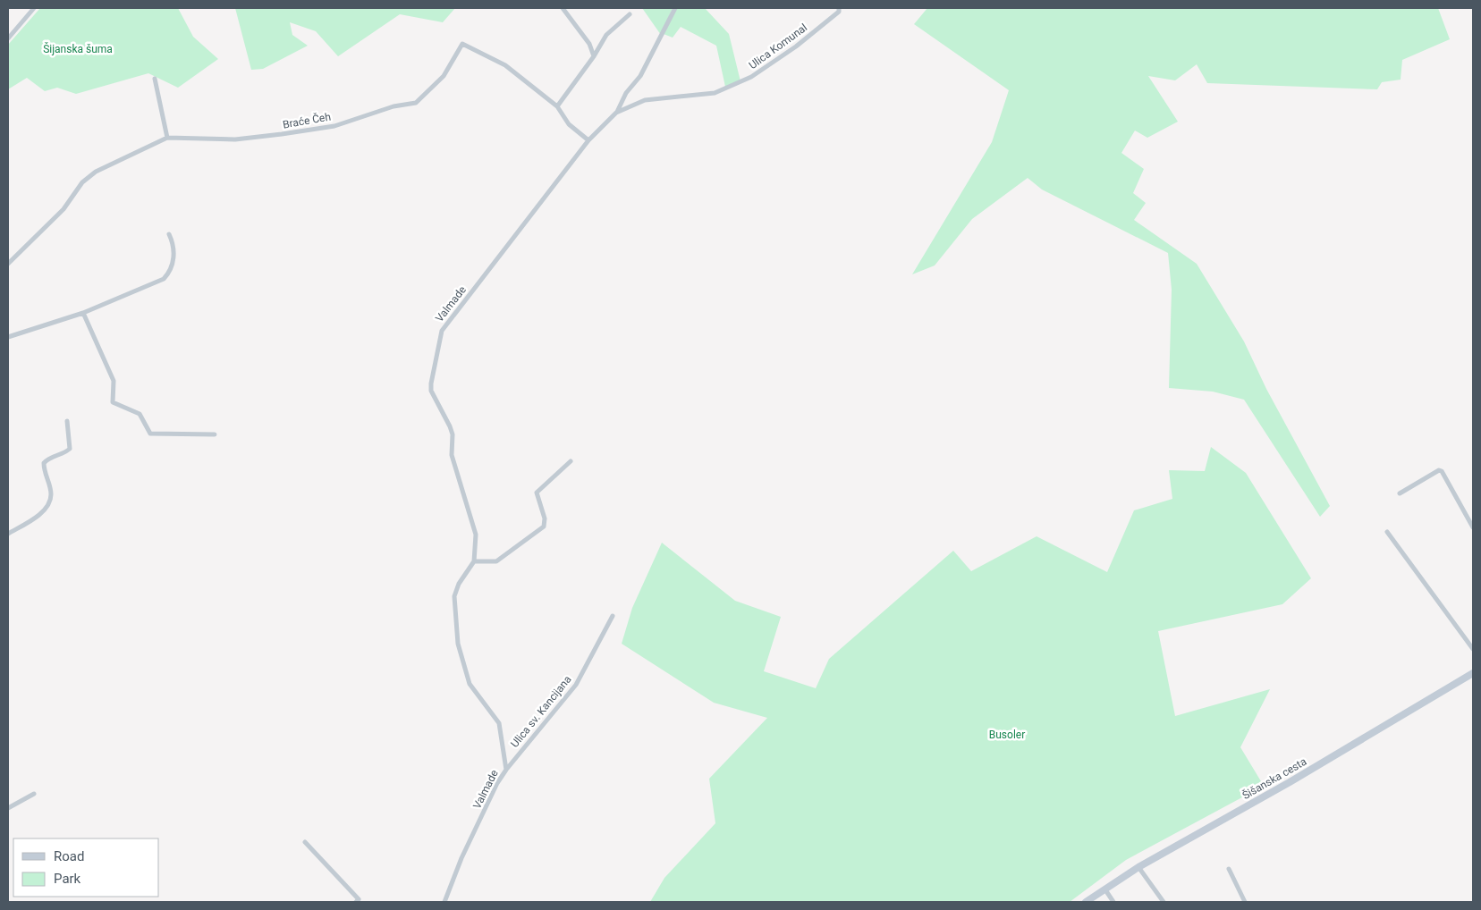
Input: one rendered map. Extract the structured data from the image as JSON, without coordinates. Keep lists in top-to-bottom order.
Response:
{
  "streets": {
    "main road": ["Šišanska cesta"],
    "street": [
      "Ulica Komunal",
      "Braće Čeh",
      "Valmade",
      "Ulica sv. Kancijana"
    ]
  },
  "crossings": [
    ["Ulica Komunal", "Braće Čeh"],
    ["Ulica Komunal", "Valmade"],
    ["Braće Čeh", "Valmade"],
    ["Valmade", "Ulica sv. Kancijana"]
  ],
  "parks": ["Šijanska šuma", "Busoler"],
  "legend": ["Road", "Park"]
}
